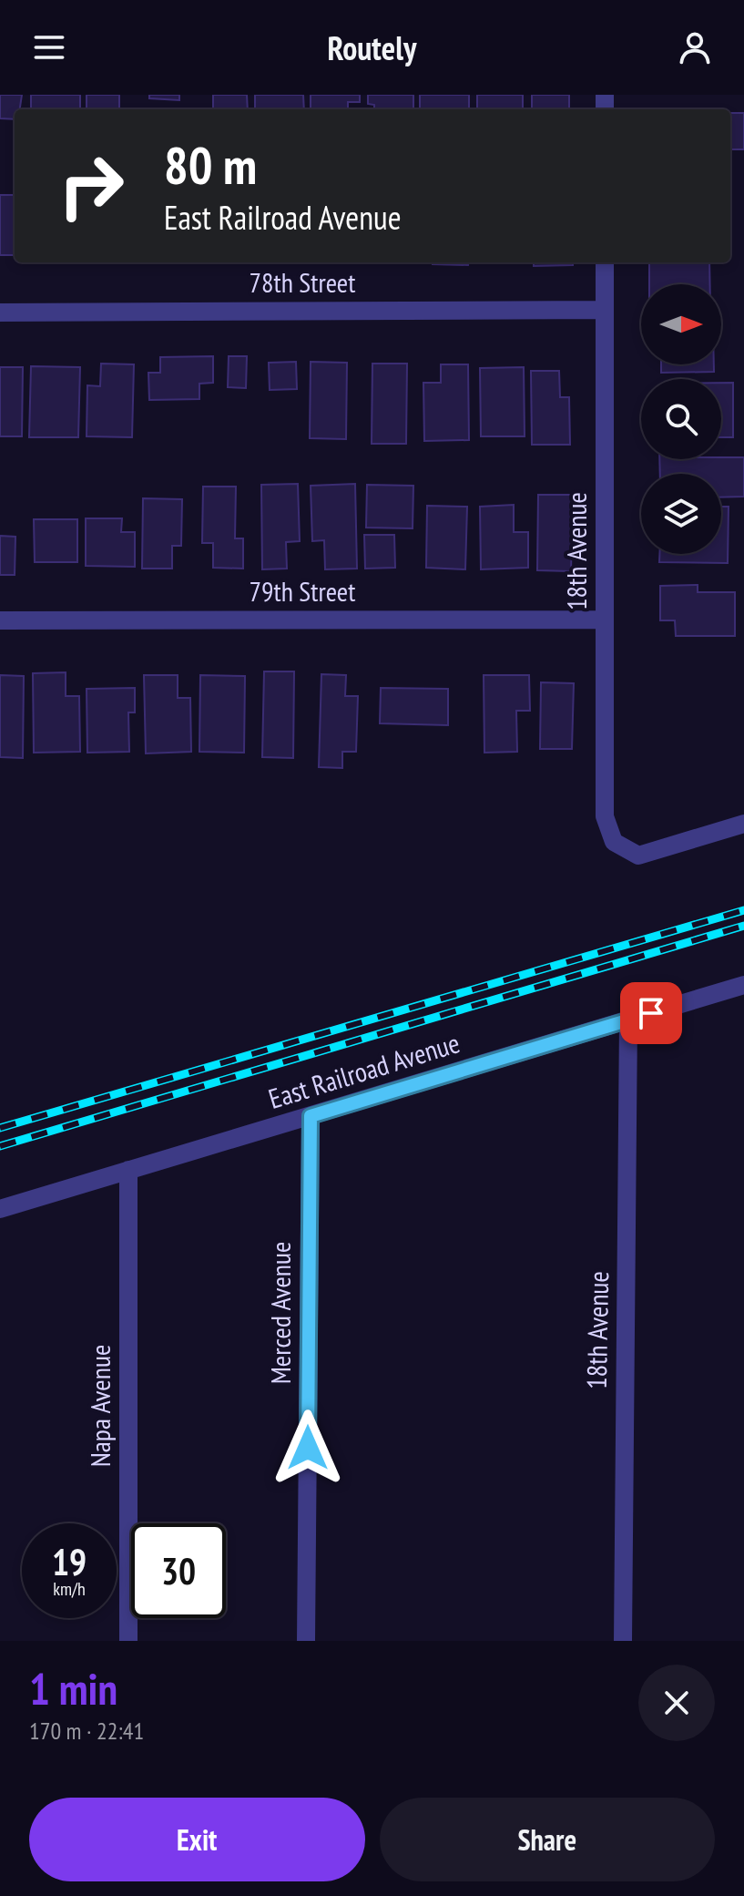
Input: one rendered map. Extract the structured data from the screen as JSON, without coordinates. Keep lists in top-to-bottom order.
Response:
{
  "streets": {
    "street": [
      "78th Street",
      "18th Avenue",
      "79th Street",
      "East Railroad Avenue",
      "Merced Avenue",
      "Napa Avenue"
    ]
  },
  "crossings": [
    ["78th Street", "18th Avenue"],
    ["18th Avenue", "79th Street"],
    ["18th Avenue", "East Railroad Avenue"],
    ["East Railroad Avenue", "Merced Avenue"],
    ["East Railroad Avenue", "Napa Avenue"]
  ],
  "north": "right",
  "page": {
    "header": "Routely",
    "turn": ["80 m", "East Railroad Avenue"],
    "speed": "19 km/h",
    "limit": "30",
    "heading": ["1 min", "170 m · 22:41"],
    "buttons": ["Exit", "Share"]
  }
}
